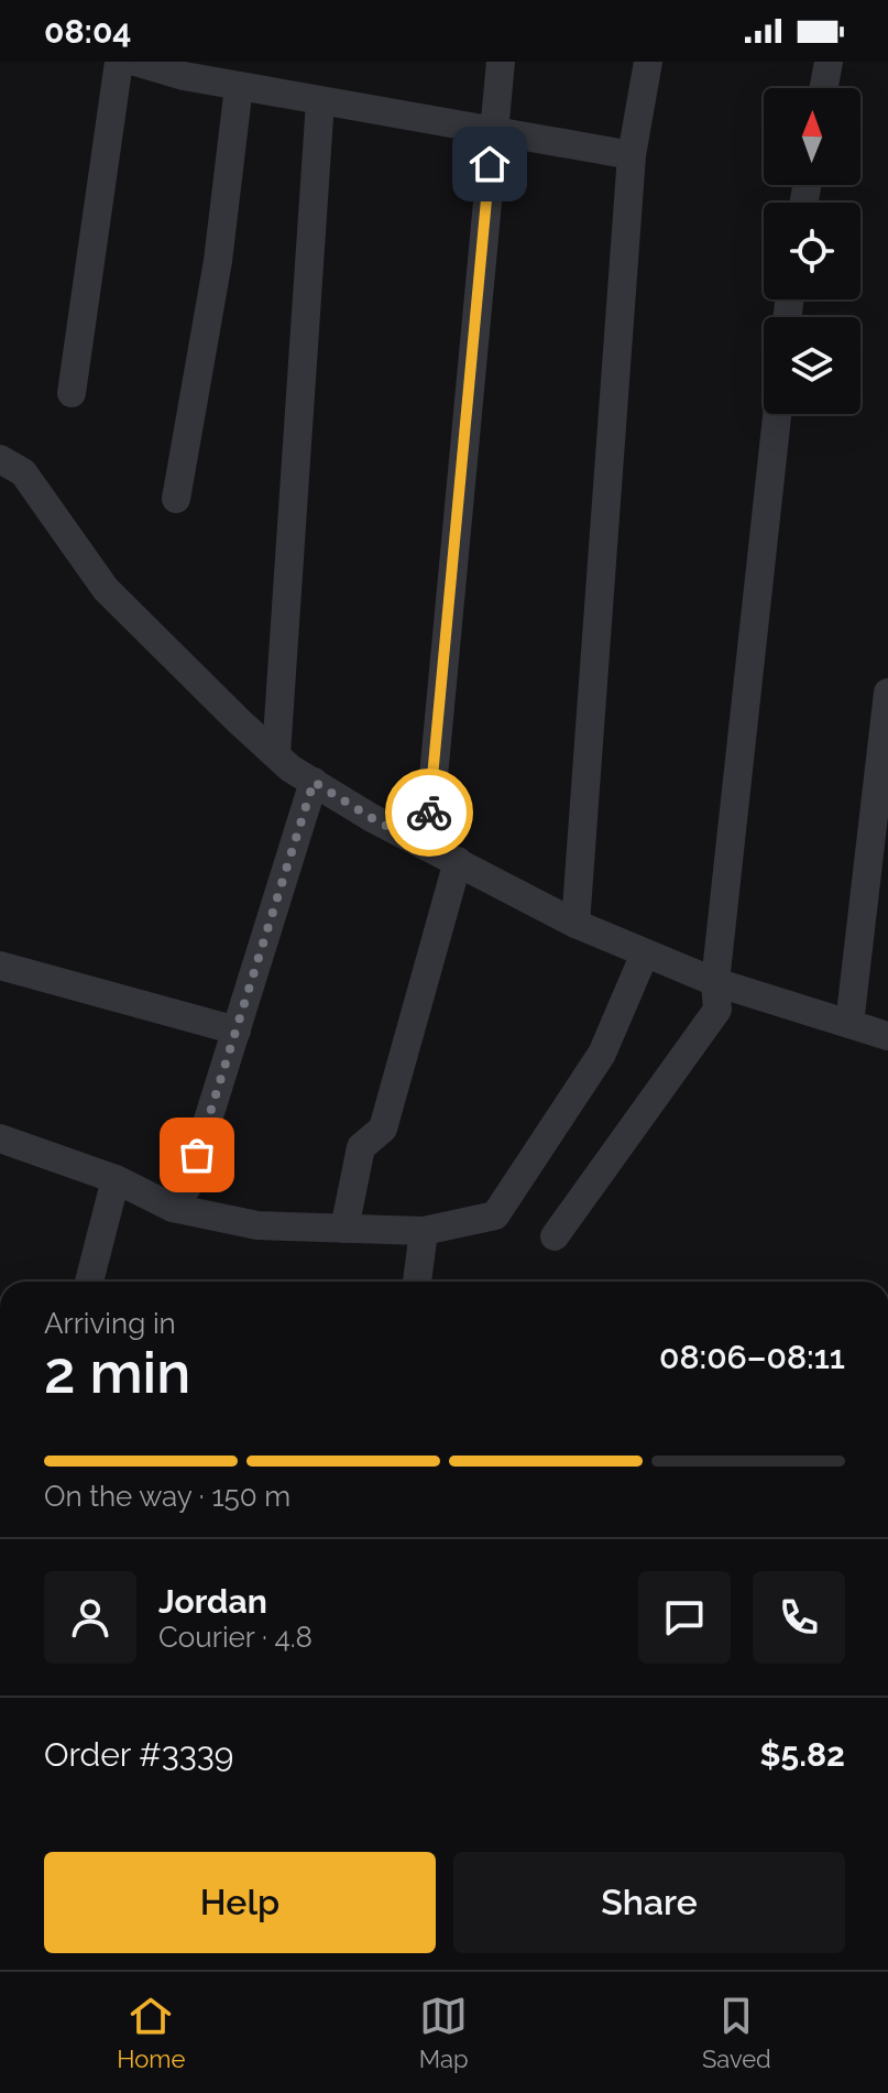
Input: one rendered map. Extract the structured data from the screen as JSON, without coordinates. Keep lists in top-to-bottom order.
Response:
{
  "north": "top",
  "page": {
    "status": "08:04",
    "heading": ["2 min", "Arriving in", "08:06–08:11"],
    "panel": [
      "Jordan",
      "Courier · 4.8",
      "Order #3339",
      "$5.82"
    ],
    "bar": "On the way · 150 m",
    "buttons": ["Help", "Share"],
    "tabs": ["Home", "Map", "Saved"]
  }
}
